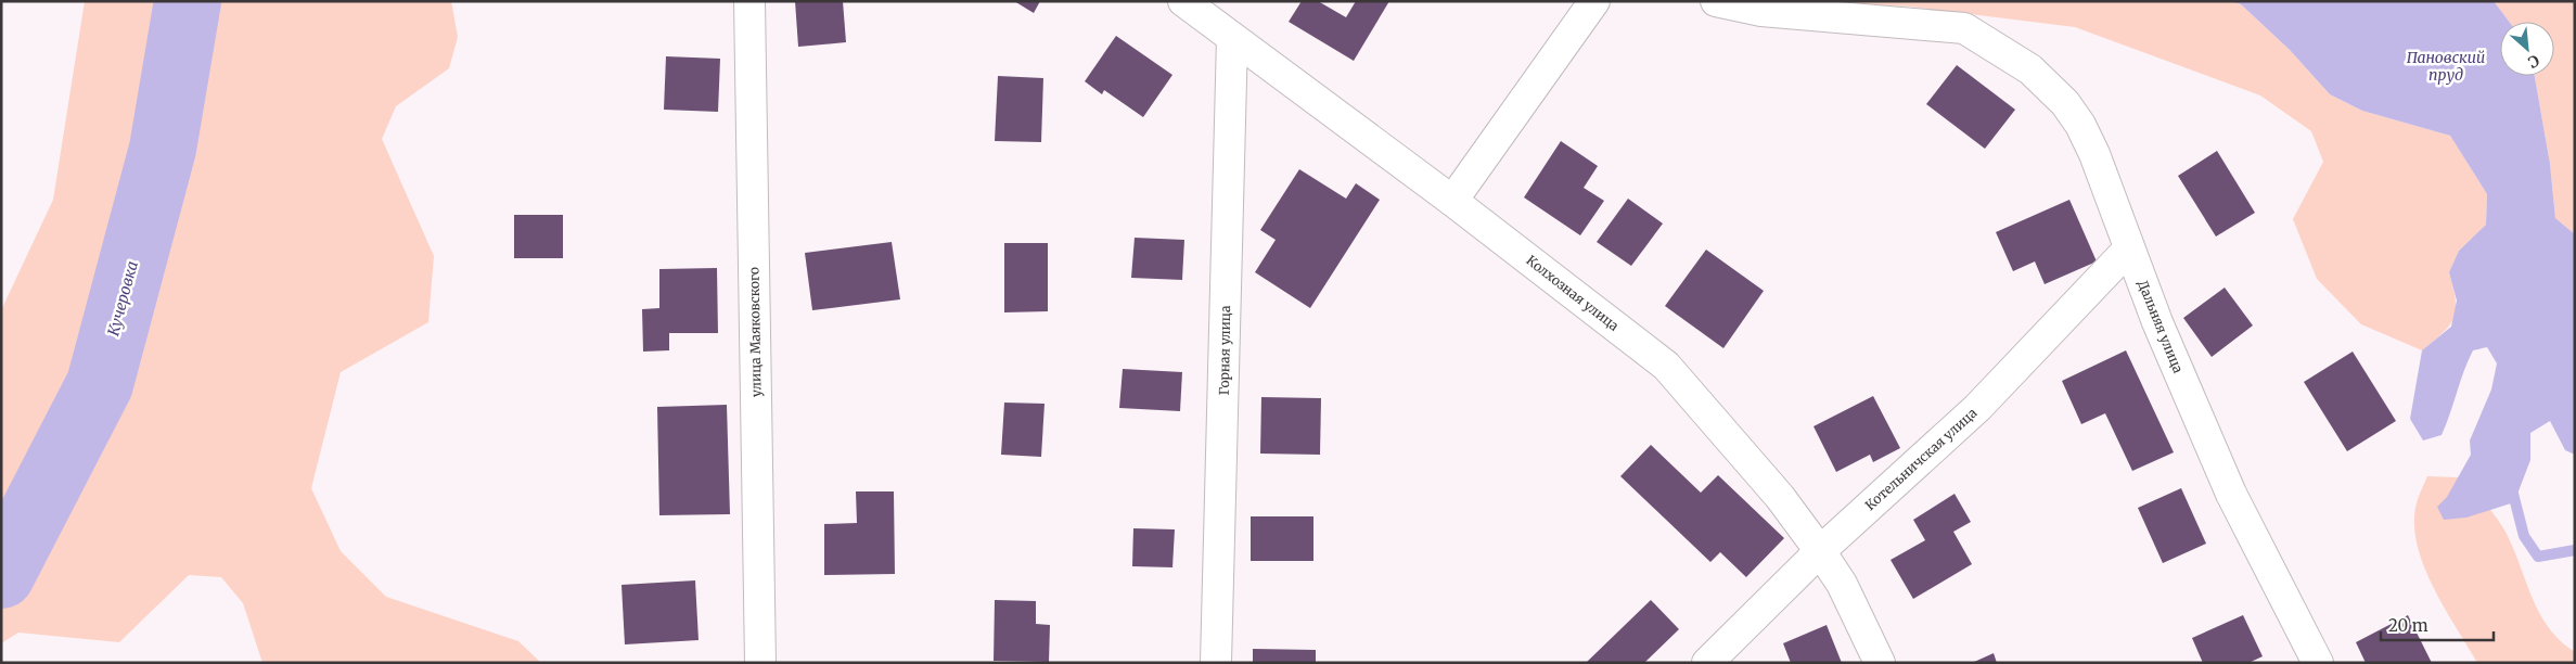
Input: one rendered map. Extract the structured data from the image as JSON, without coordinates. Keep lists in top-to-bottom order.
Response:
{
  "streets": {
    "street": [
      "Колхозная улица",
      "Дальняя улица",
      "улица Маяковского",
      "Горная улица",
      "Котельничская улица"
    ]
  },
  "crossings": [
    ["Колхозная улица", "Горная улица"],
    ["Колхозная улица", "Котельничская улица"],
    ["Дальняя улица", "Котельничская улица"]
  ],
  "water": ["Пановский пруд", "Кучеровка"],
  "scale_bar": "20 m",
  "north": "bottom right"
}
